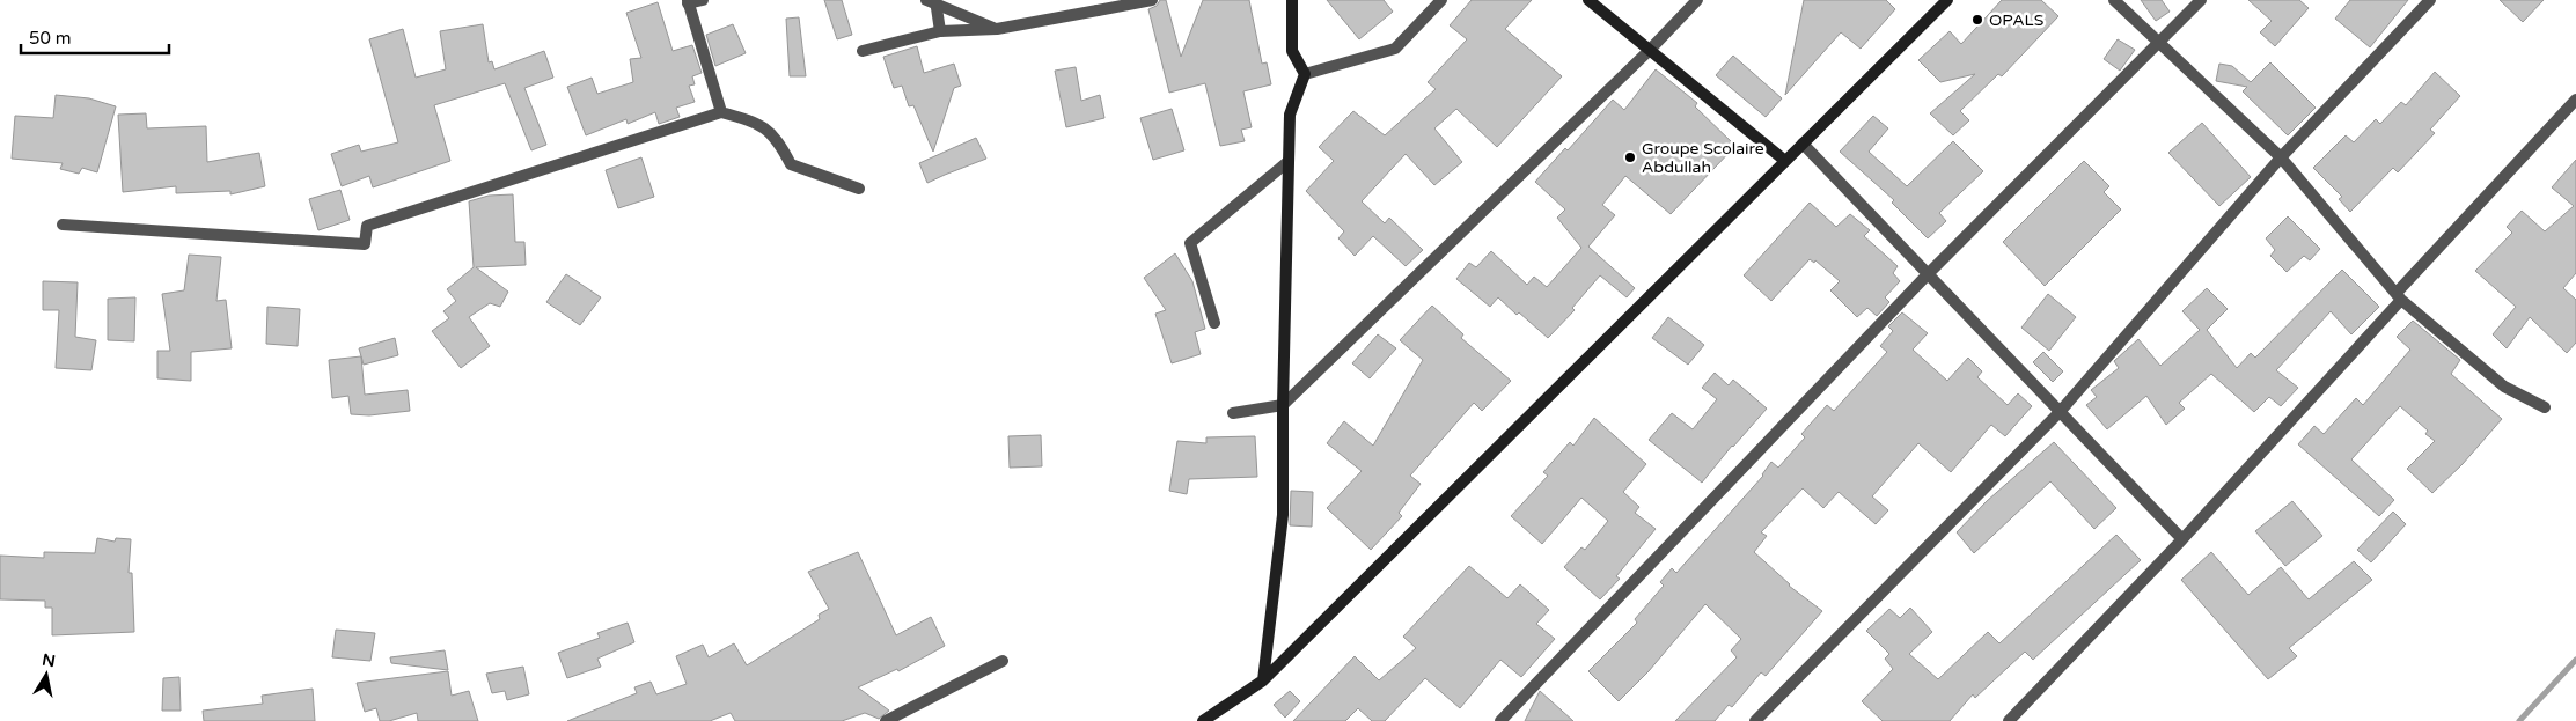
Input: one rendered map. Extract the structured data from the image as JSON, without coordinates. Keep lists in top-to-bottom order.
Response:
{
  "places": ["OPALS", "Groupe Scolaire Abdullah"],
  "scale_bar": "50 m",
  "north": "top"
}
